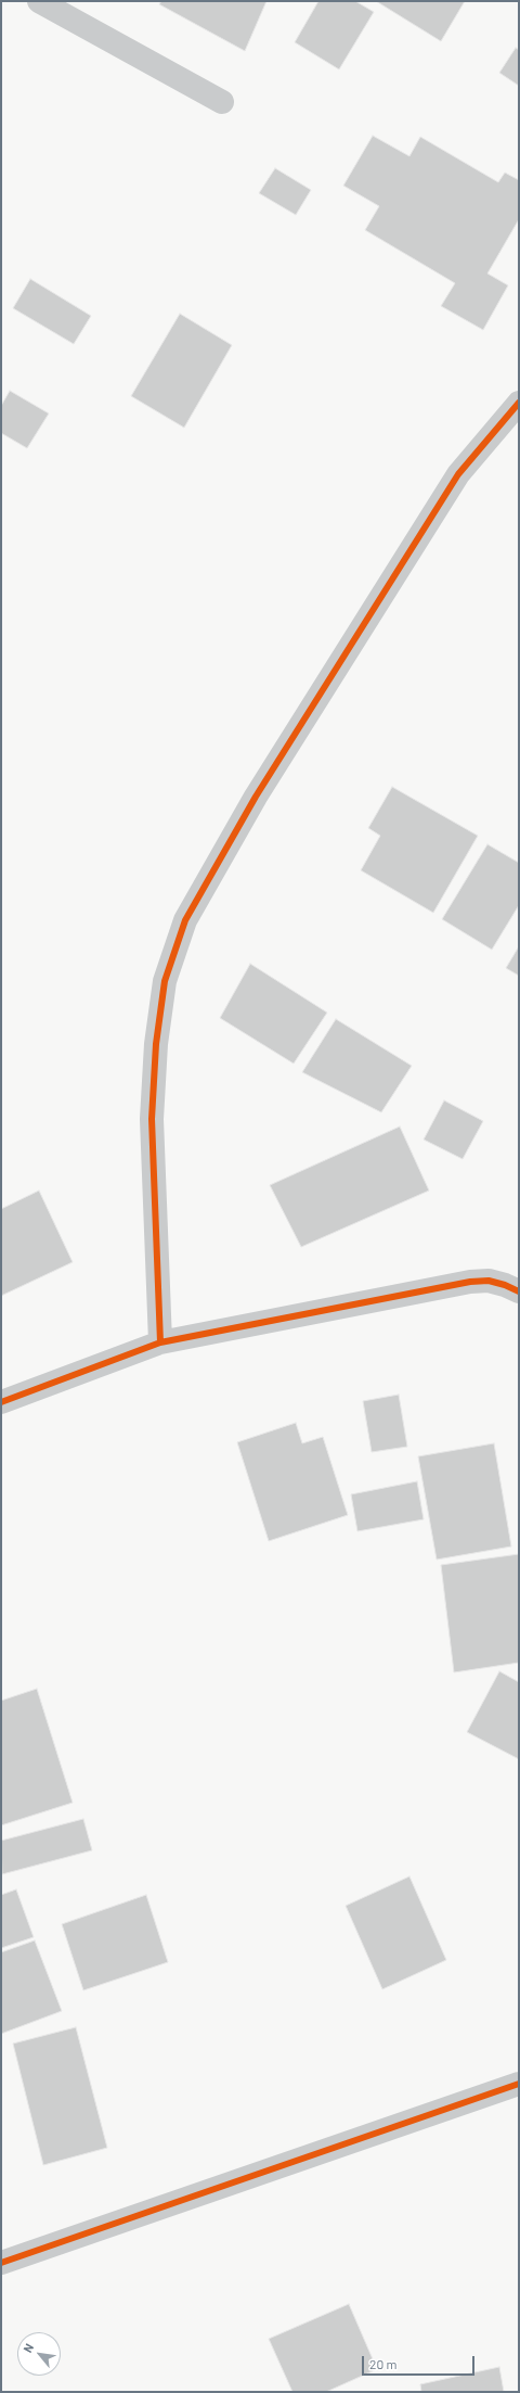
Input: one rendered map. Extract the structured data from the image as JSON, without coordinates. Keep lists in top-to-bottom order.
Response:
{
  "scale_bar": "20 m",
  "north": "top left"
}
